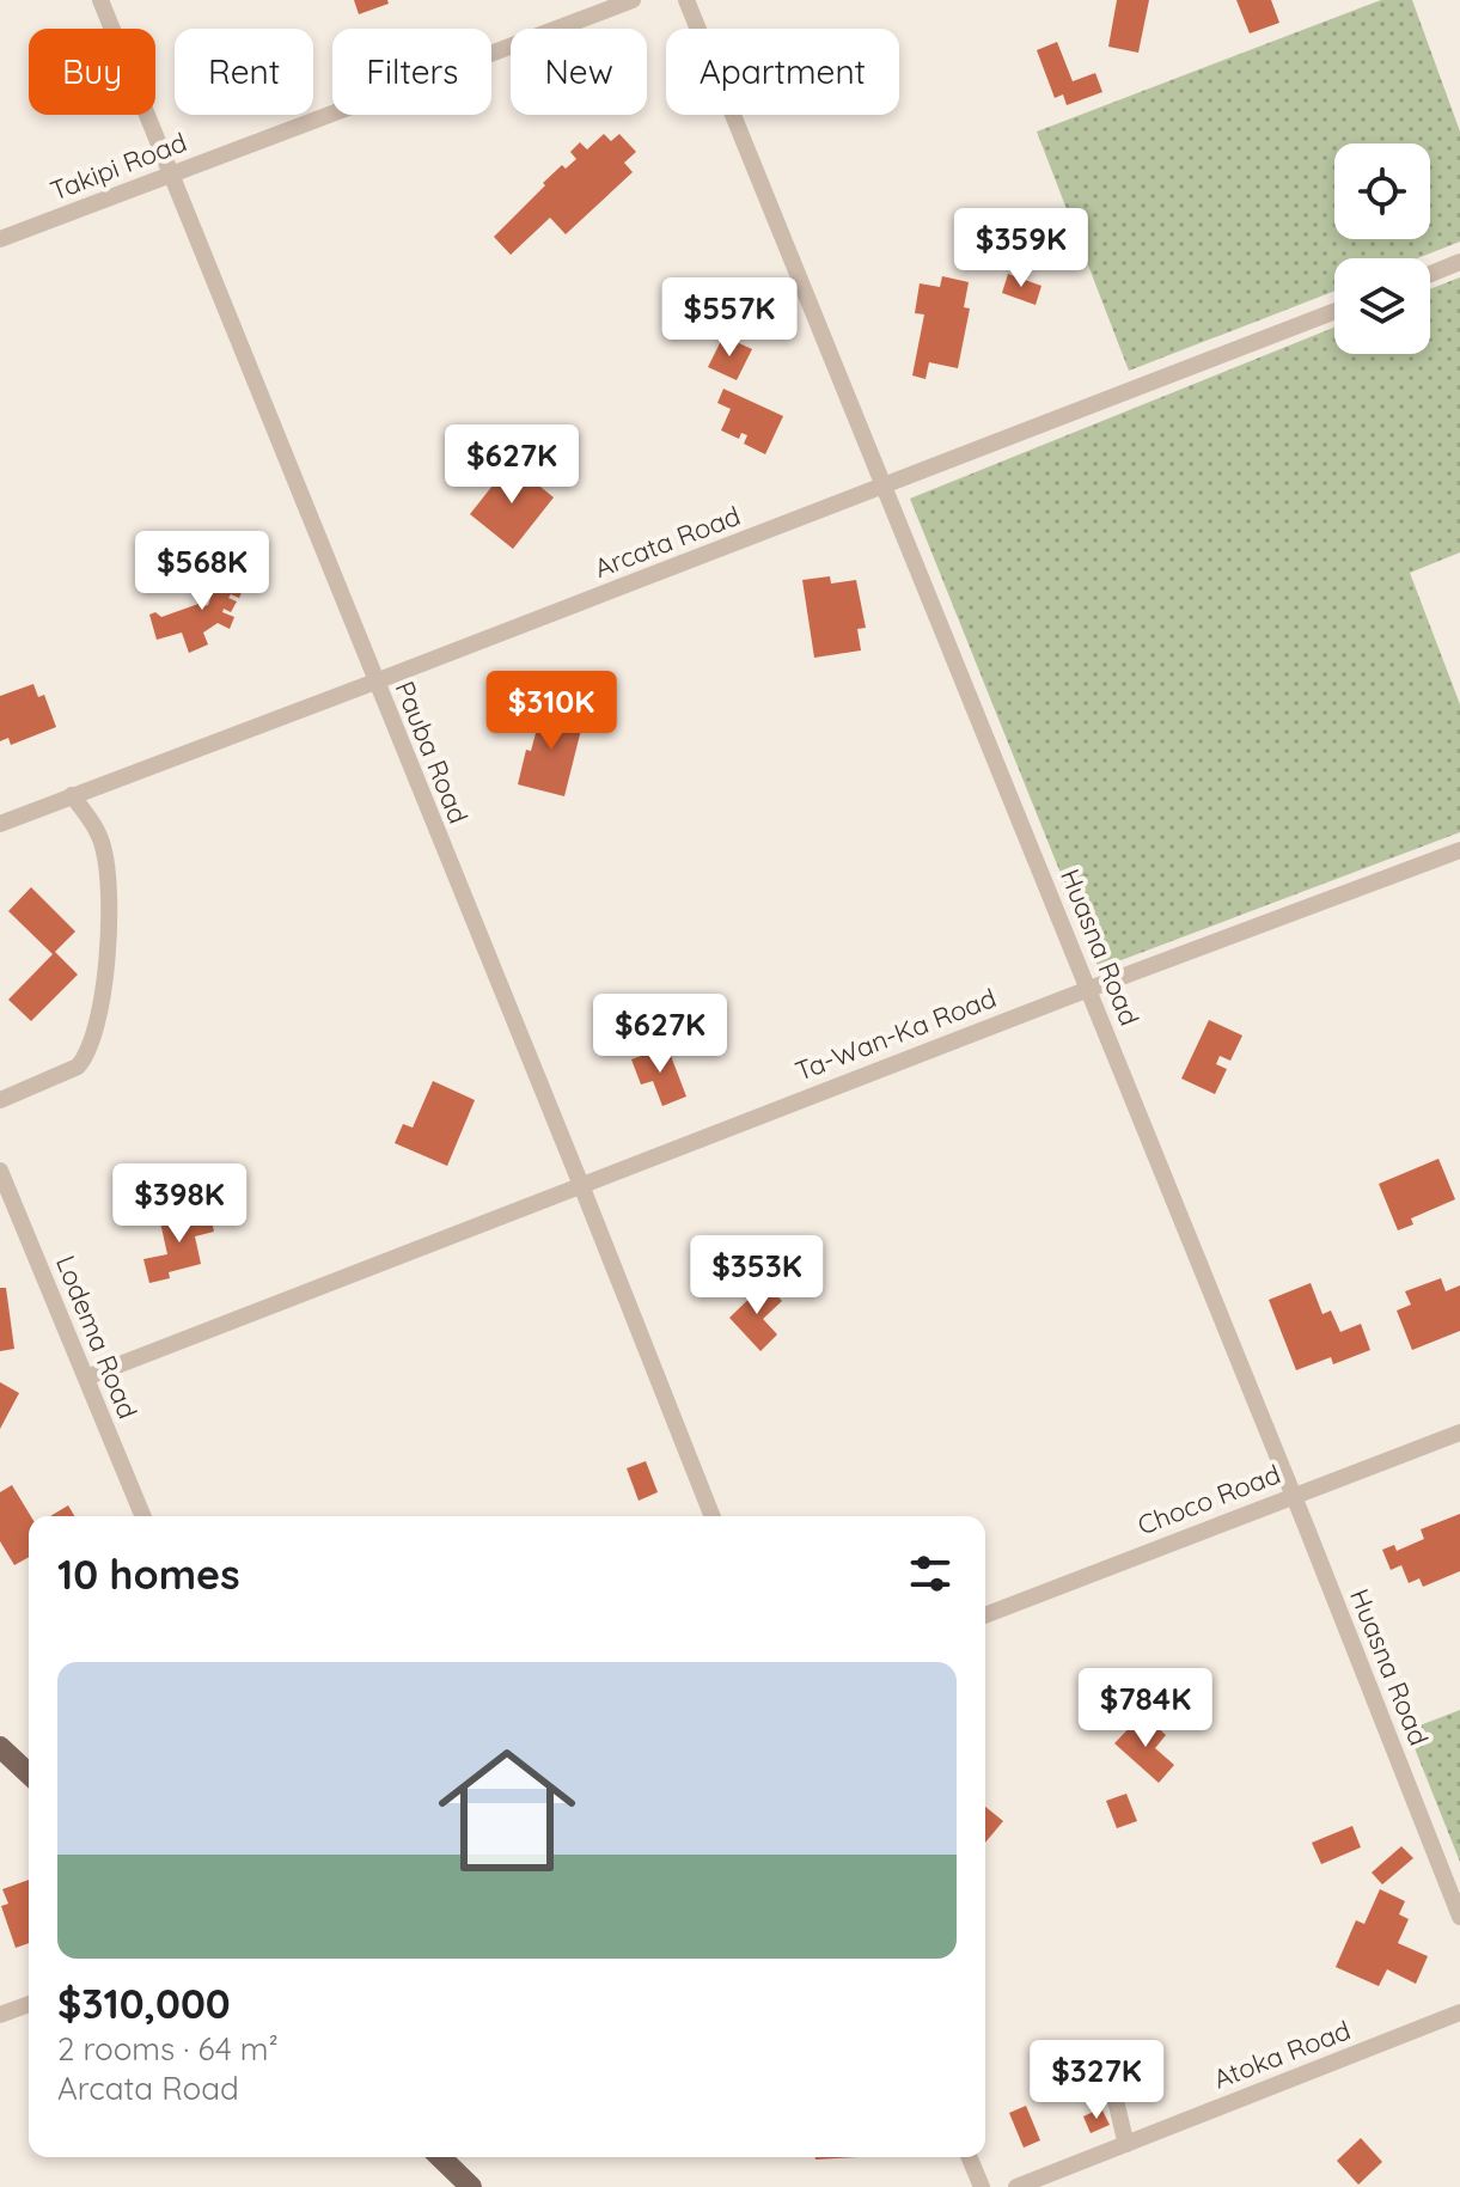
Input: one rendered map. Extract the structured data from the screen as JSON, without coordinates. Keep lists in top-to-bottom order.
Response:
{
  "streets": {
    "street": [
      "Takipi Road",
      "Arcata Road",
      "Pauba Road",
      "Huasna Road",
      "Ta-Wan-Ka Road",
      "Lodema Road",
      "Choco Road",
      "Atoka Road"
    ]
  },
  "crossings": [
    ["Takipi Road", "Pauba Road"],
    ["Arcata Road", "Pauba Road"],
    ["Arcata Road", "Huasna Road"],
    ["Pauba Road", "Ta-Wan-Ka Road"],
    ["Huasna Road", "Ta-Wan-Ka Road"],
    ["Huasna Road", "Choco Road"],
    ["Ta-Wan-Ka Road", "Lodema Road"]
  ],
  "page": {
    "chip": [
      "Buy",
      "Rent",
      "Filters",
      "New",
      "Apartment"
    ],
    "price": [
      "$359K",
      "$557K",
      "$627K",
      "$568K",
      "$310K",
      "$627K",
      "$398K",
      "$353K",
      "$784K",
      "$327K"
    ],
    "heading": "10 homes",
    "list": [
      {
        "name": "$310,000",
        "note": "2 rooms · 64 m² · Arcata Road"
      }
    ]
  }
}
